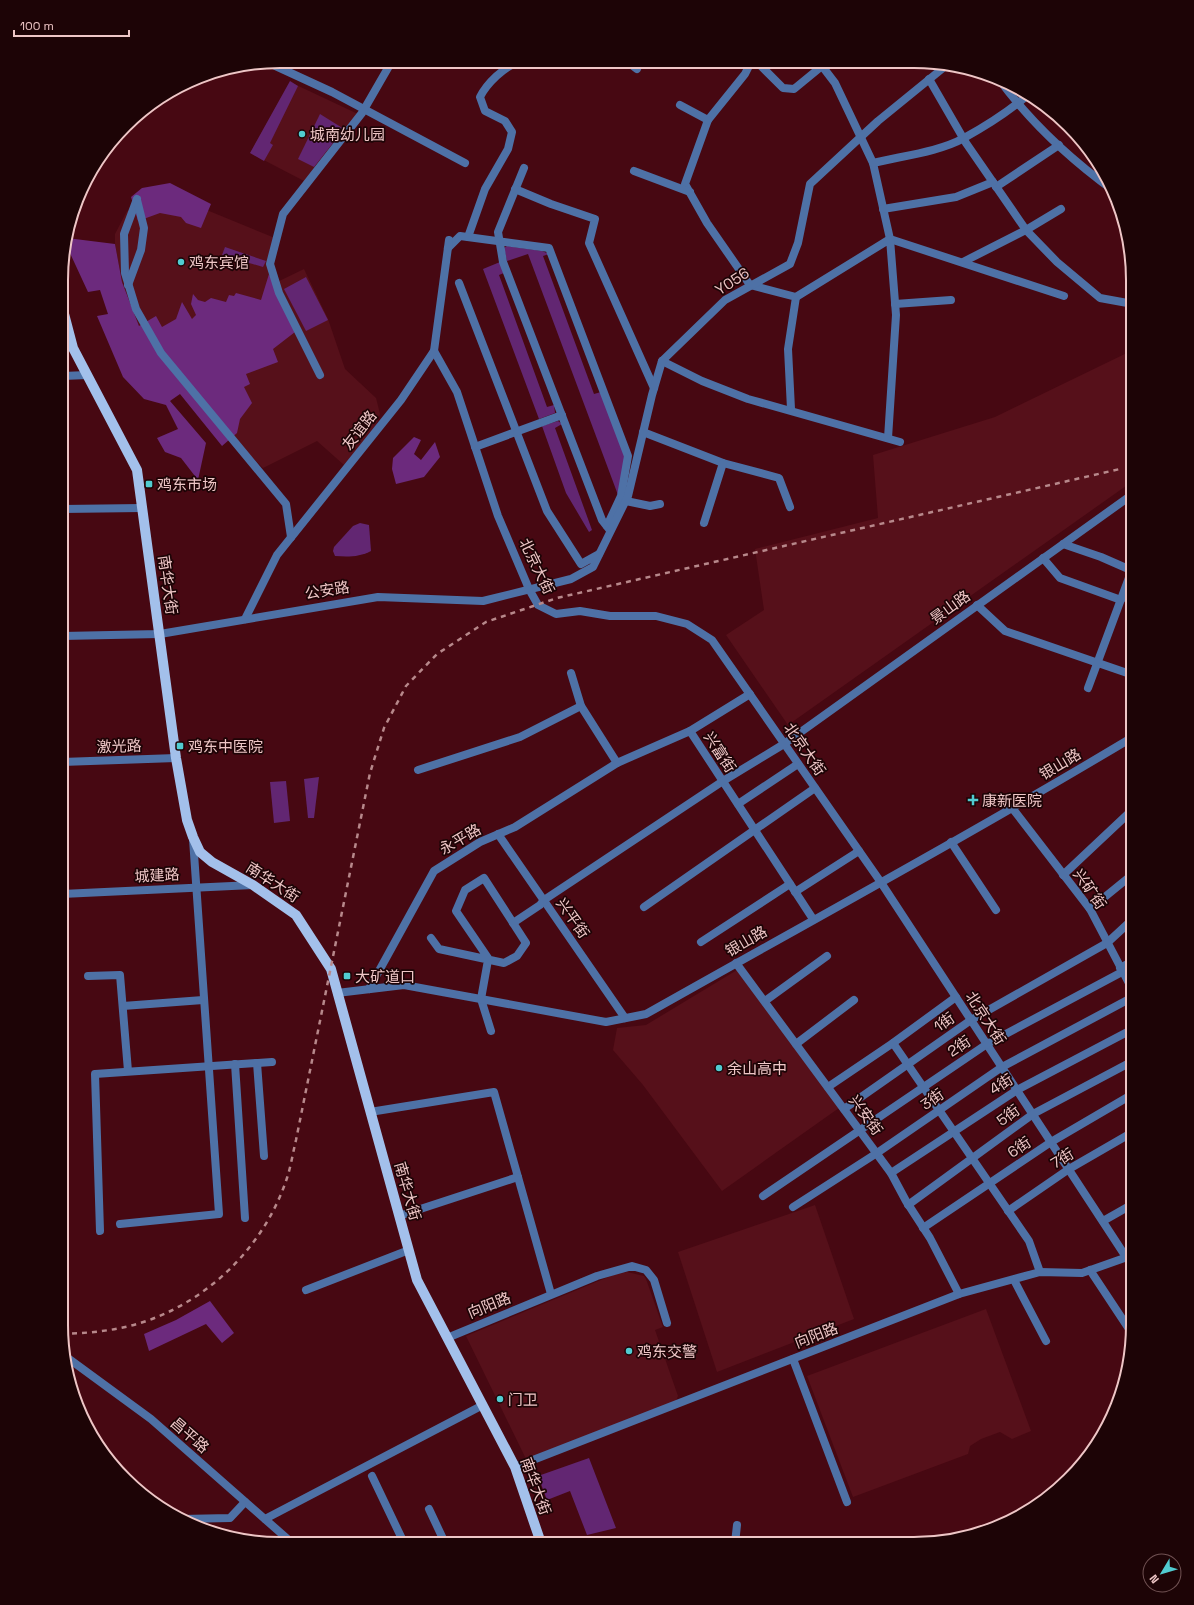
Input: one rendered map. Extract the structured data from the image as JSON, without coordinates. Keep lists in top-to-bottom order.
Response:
{
  "streets": {
    "main road": ["南华大街"],
    "street": [
      "Y056",
      "友谊路",
      "北京大街",
      "公安路",
      "景山路",
      "激光路",
      "兴富街",
      "银山路",
      "永平路",
      "城建路",
      "兴矿街",
      "兴平街",
      "1街",
      "2街",
      "4街",
      "3街",
      "兴安街",
      "5街",
      "6街",
      "7街",
      "向阳路",
      "昌平路"
    ]
  },
  "crossings": [
    ["Y056", "公安路"],
    ["友谊路", "北京大街"],
    ["友谊路", "公安路"],
    ["北京大街", "公安路"],
    ["北京大街", "景山路"],
    ["北京大街", "银山路"],
    ["北京大街", "1街"],
    ["北京大街", "2街"],
    ["北京大街", "4街"],
    ["北京大街", "3街"],
    ["北京大街", "5街"],
    ["北京大街", "6街"],
    ["北京大街", "7街"],
    ["南华大街", "公安路"],
    ["南华大街", "激光路"],
    ["南华大街", "银山路"],
    ["南华大街", "城建路"],
    ["南华大街", "向阳路"],
    ["景山路", "兴富街"],
    ["景山路", "兴平街"],
    ["兴富街", "银山路"],
    ["兴富街", "永平路"],
    ["银山路", "永平路"],
    ["银山路", "兴矿街"],
    ["银山路", "兴平街"],
    ["银山路", "兴安街"],
    ["永平路", "兴平街"],
    ["兴矿街", "1街"],
    ["兴矿街", "2街"],
    ["1街", "兴安街"],
    ["2街", "兴安街"],
    ["4街", "兴安街"],
    ["3街", "兴安街"],
    ["兴安街", "5街"],
    ["兴安街", "6街"],
    ["兴安街", "向阳路"]
  ],
  "places": {
    "other": [
      "城南幼儿园",
      "鸡东宾馆",
      "余山高中",
      "鸡东交警",
      "门卫"
    ],
    "transit": ["鸡东市场", "鸡东中医院", "大矿道口"],
    "health": ["康新医院"]
  },
  "scale_bar": "100 m",
  "north": "bottom left"
}
